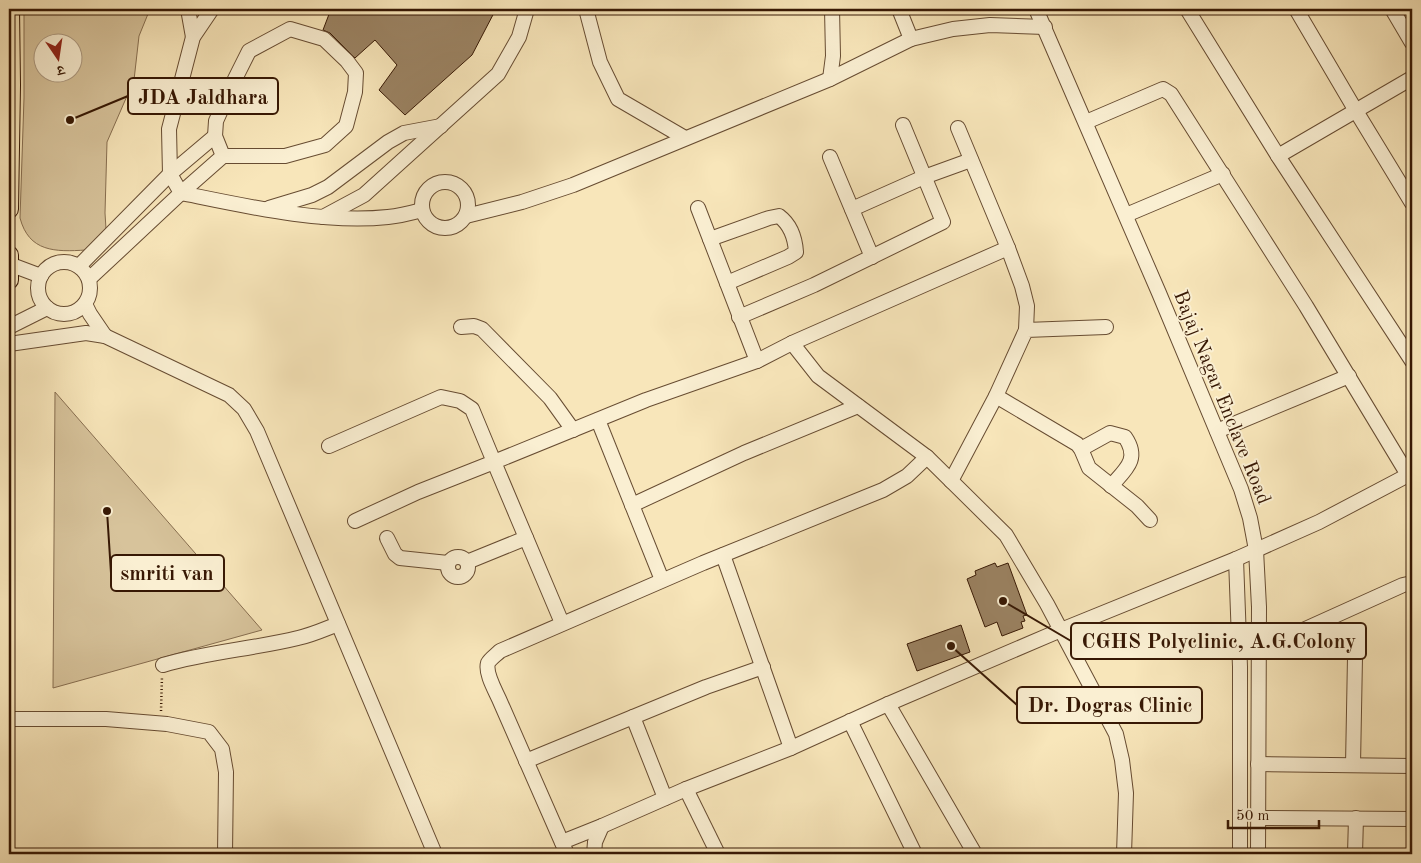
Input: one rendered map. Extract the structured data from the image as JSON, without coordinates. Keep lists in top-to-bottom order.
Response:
{
  "streets": {
    "street": ["Bajaj Nagar Enclave Road"]
  },
  "places": [
    "JDA Jaldhara",
    "smriti van",
    "CGHS Polyclinic, A.G.Colony",
    "Dr. Dogras Clinic"
  ],
  "scale_bar": "50 m",
  "north": "bottom"
}
